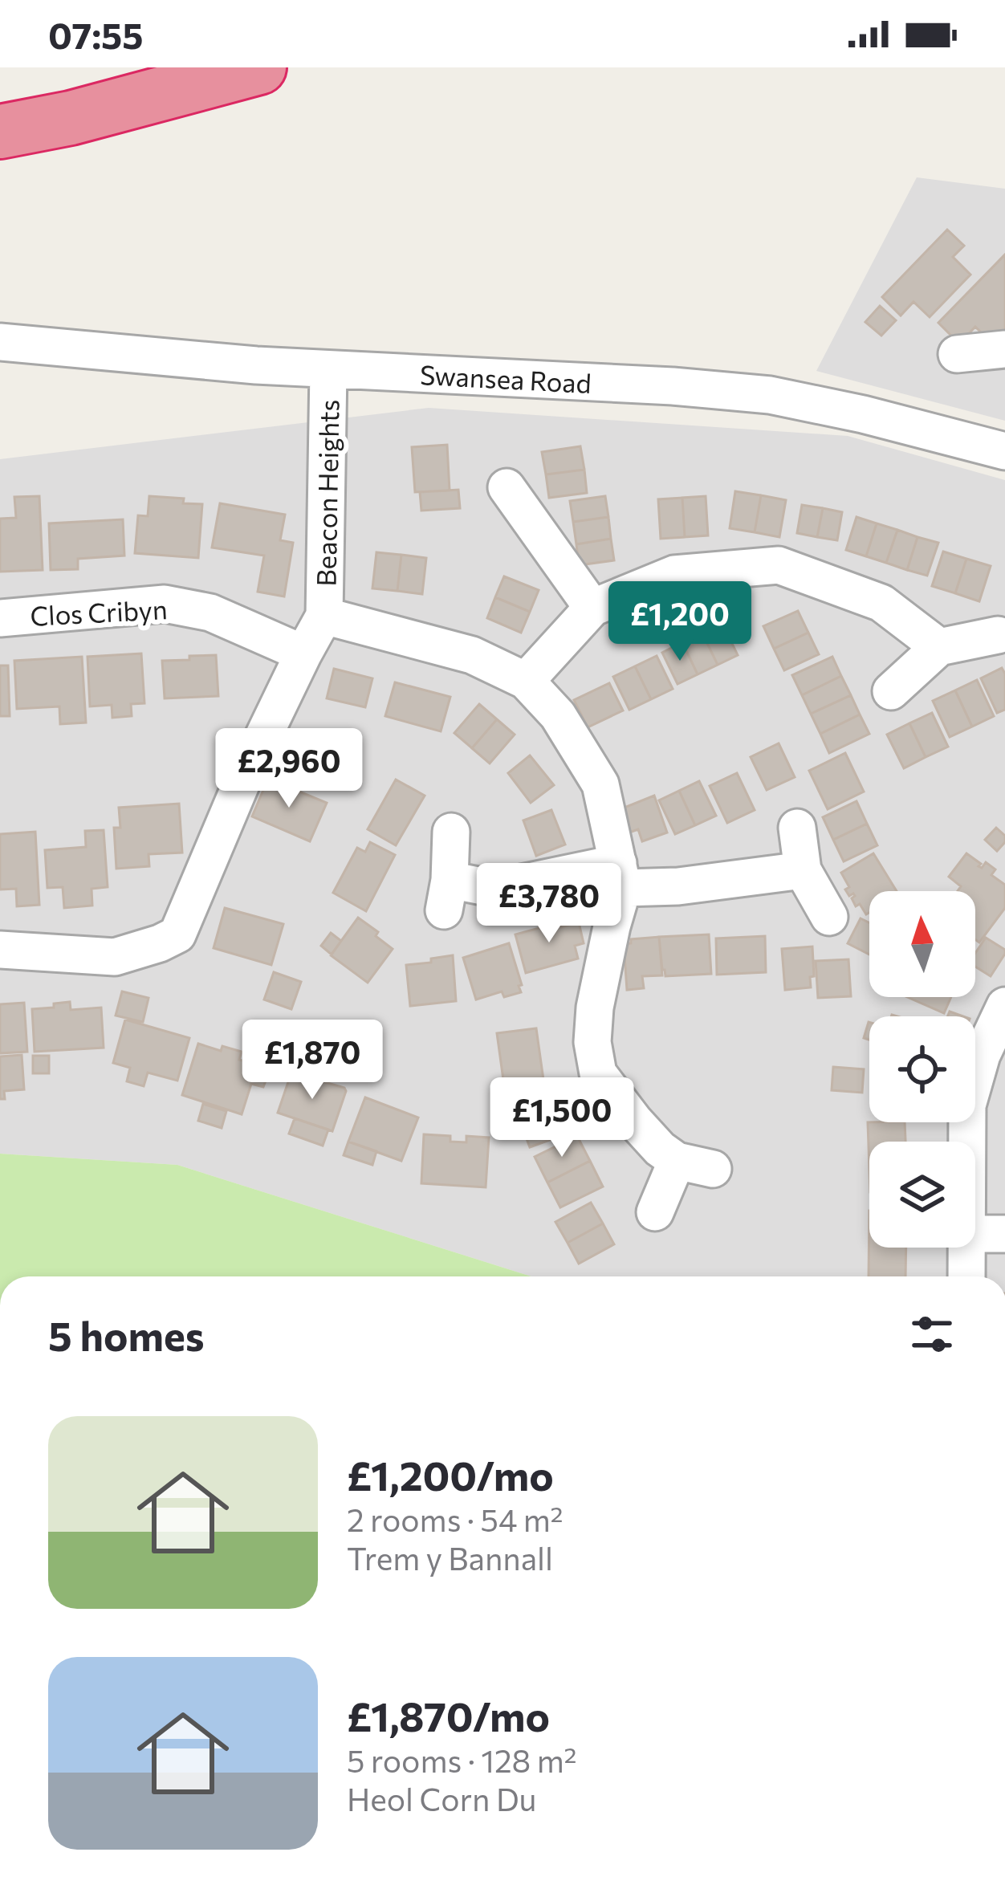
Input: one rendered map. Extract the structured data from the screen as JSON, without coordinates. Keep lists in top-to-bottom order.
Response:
{
  "streets": {
    "street": ["Swansea Road", "Beacon Heights", "Clos Cribyn"]
  },
  "crossings": [
    ["Swansea Road", "Beacon Heights"],
    ["Beacon Heights", "Clos Cribyn"]
  ],
  "north": "top",
  "page": {
    "status": "07:55",
    "price": [
      "£1,200",
      "£2,960",
      "£3,780",
      "£1,870",
      "£1,500"
    ],
    "heading": "5 homes",
    "list": [
      {
        "name": "£1,200/mo",
        "note": "2 rooms · 54 m² · Trem y Bannall"
      },
      {
        "name": "£1,870/mo",
        "note": "5 rooms · 128 m² · Heol Corn Du"
      }
    ]
  }
}
